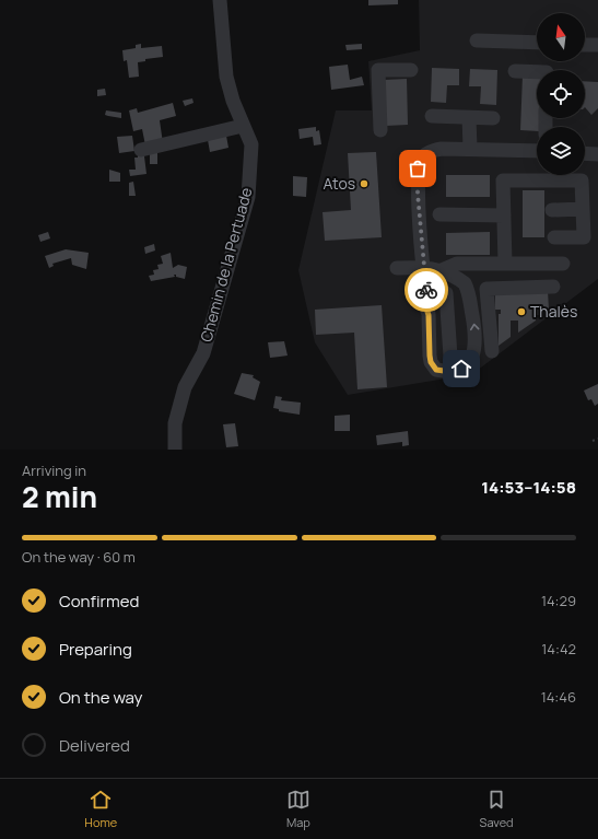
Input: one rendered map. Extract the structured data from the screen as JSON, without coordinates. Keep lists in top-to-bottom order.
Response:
{
  "streets": {
    "street": ["Chemin de la Pertuade"]
  },
  "places": ["Atos", "Thalès"],
  "north": "top",
  "page": {
    "heading": ["2 min", "Arriving in", "14:53–14:58"],
    "bar": "On the way · 60 m",
    "list": [
      ["Confirmed", "14:29"],
      ["Preparing", "14:42"],
      ["On the way", "14:46"],
      "Delivered"
    ],
    "tabs": ["Home", "Map", "Saved"]
  }
}
